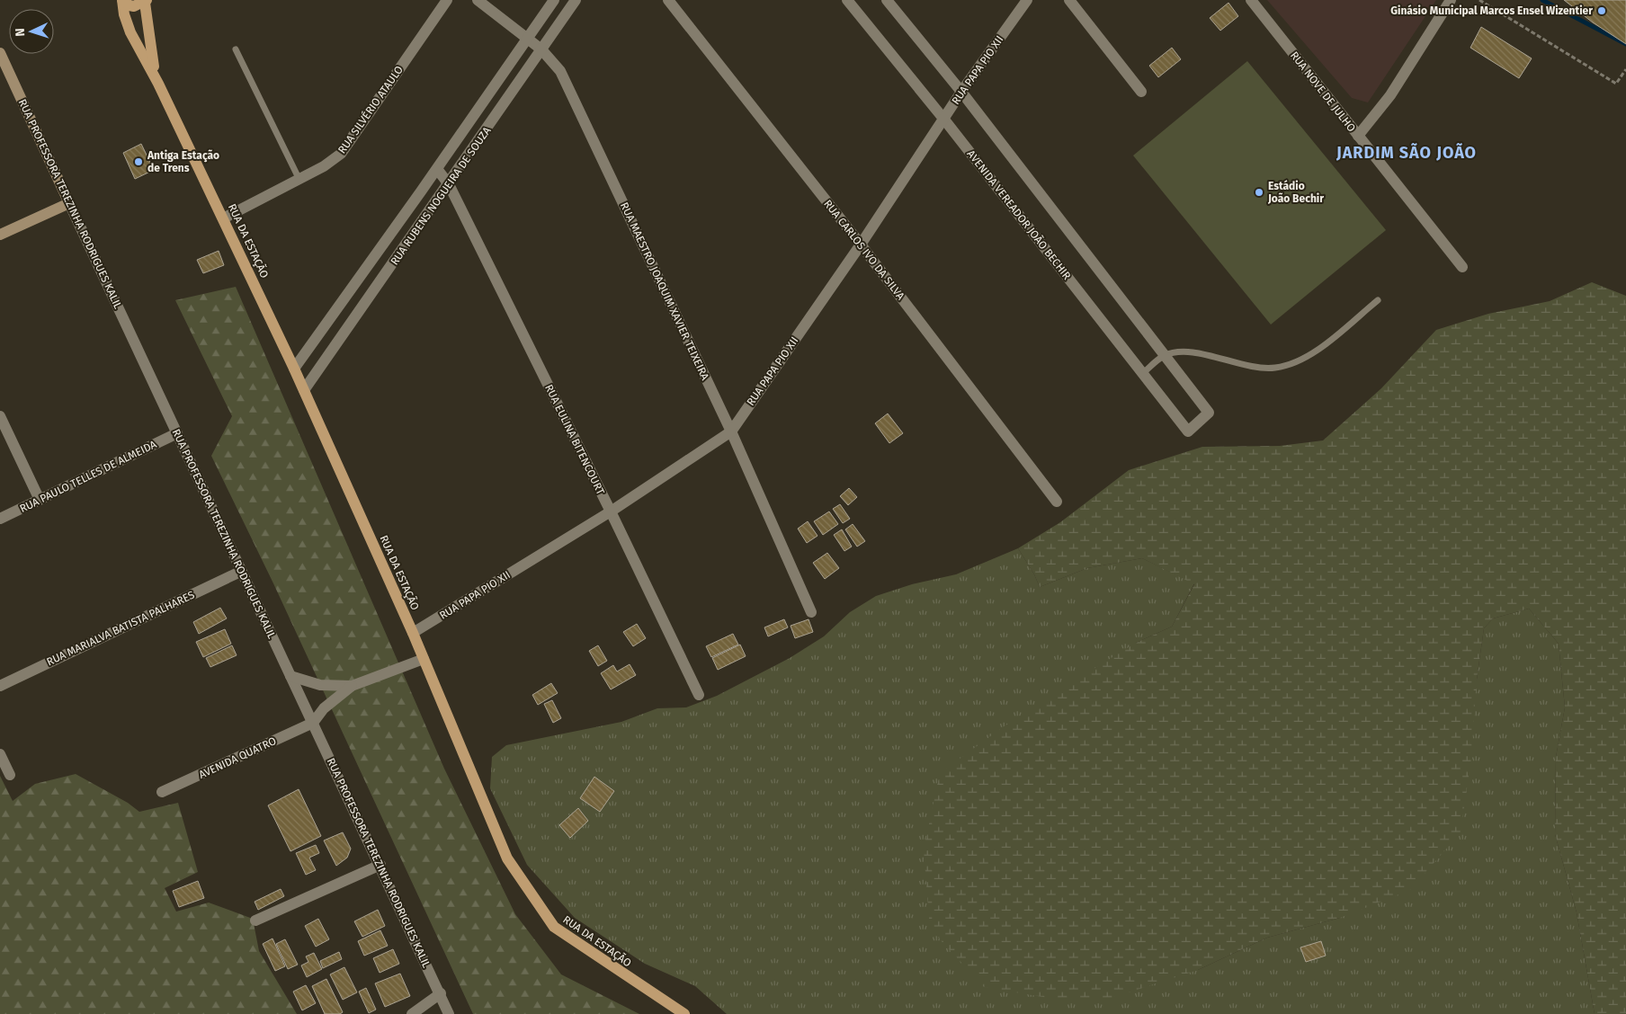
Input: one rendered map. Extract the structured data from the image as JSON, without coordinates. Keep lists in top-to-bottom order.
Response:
{
  "streets": {
    "main road": ["RUA PROFESSORA TEREZINHA RODRIGUES KALIL", "RUA DA ESTAÇÃO"],
    "street": [
      "RUA PAPA PIO XII",
      "RUA NOVE DE JULHO",
      "RUA SILVÉRIO ATAULO",
      "RUA RUBENS NOGUEIRA DE SOUZA",
      "AVENIDA VEREADOR JOÃO BECHIR",
      "RUA CARLOS IVO DA SILVA",
      "RUA MAESTRO JOAQUIM XAVIER TEIXEIRA",
      "RUA EULINA BITENCOURT",
      "RUA PAULO TELLES DE ALMEIDA",
      "RUA MARIALVA BATISTA PALHARES",
      "AVENIDA QUATRO"
    ]
  },
  "crossings": [
    ["RUA PAPA PIO XII", "AVENIDA VEREADOR JOÃO BECHIR"],
    ["RUA PAPA PIO XII", "RUA DA ESTAÇÃO"],
    ["RUA PAPA PIO XII", "RUA CARLOS IVO DA SILVA"],
    ["RUA PAPA PIO XII", "RUA MAESTRO JOAQUIM XAVIER TEIXEIRA"],
    ["RUA PAPA PIO XII", "RUA EULINA BITENCOURT"],
    ["RUA SILVÉRIO ATAULO", "RUA DA ESTAÇÃO"],
    ["RUA RUBENS NOGUEIRA DE SOUZA", "RUA DA ESTAÇÃO"],
    ["RUA RUBENS NOGUEIRA DE SOUZA", "RUA MAESTRO JOAQUIM XAVIER TEIXEIRA"],
    ["RUA RUBENS NOGUEIRA DE SOUZA", "RUA EULINA BITENCOURT"],
    ["RUA PROFESSORA TEREZINHA RODRIGUES KALIL", "RUA PAULO TELLES DE ALMEIDA"],
    ["RUA PROFESSORA TEREZINHA RODRIGUES KALIL", "RUA MARIALVA BATISTA PALHARES"],
    ["RUA PROFESSORA TEREZINHA RODRIGUES KALIL", "AVENIDA QUATRO"]
  ],
  "districts": ["JARDIM SÃO JOÃO"],
  "places": ["Ginásio Municipal Marcos Ensel Wizentier", "Antiga Estação de Trens", "Estádio João Bechir"],
  "north": "left"
}
